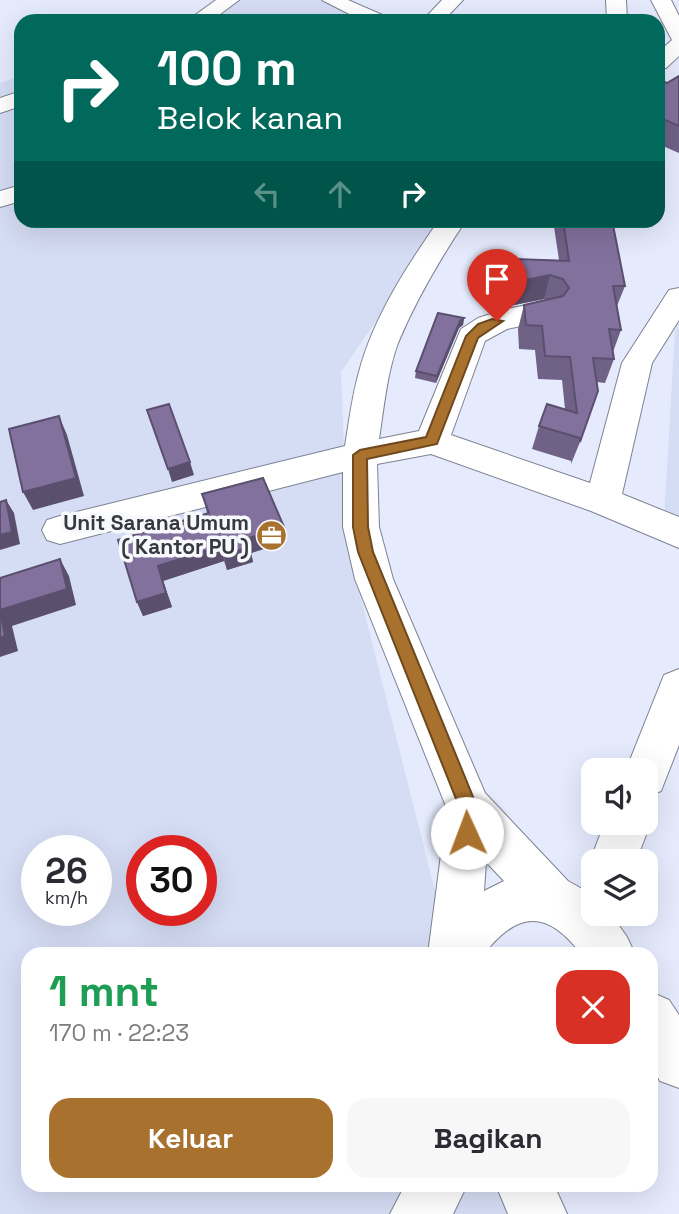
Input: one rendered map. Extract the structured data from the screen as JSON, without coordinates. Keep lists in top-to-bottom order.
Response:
{
  "places": {
    "office": ["Unit Sarana Umum ( Kantor PU )"]
  },
  "page": {
    "turn": ["100 m", "Belok kanan"],
    "speed": "26 km/h",
    "limit": "30",
    "heading": ["1 mnt", "170 m · 22:23"],
    "buttons": ["Keluar", "Bagikan"]
  }
}
